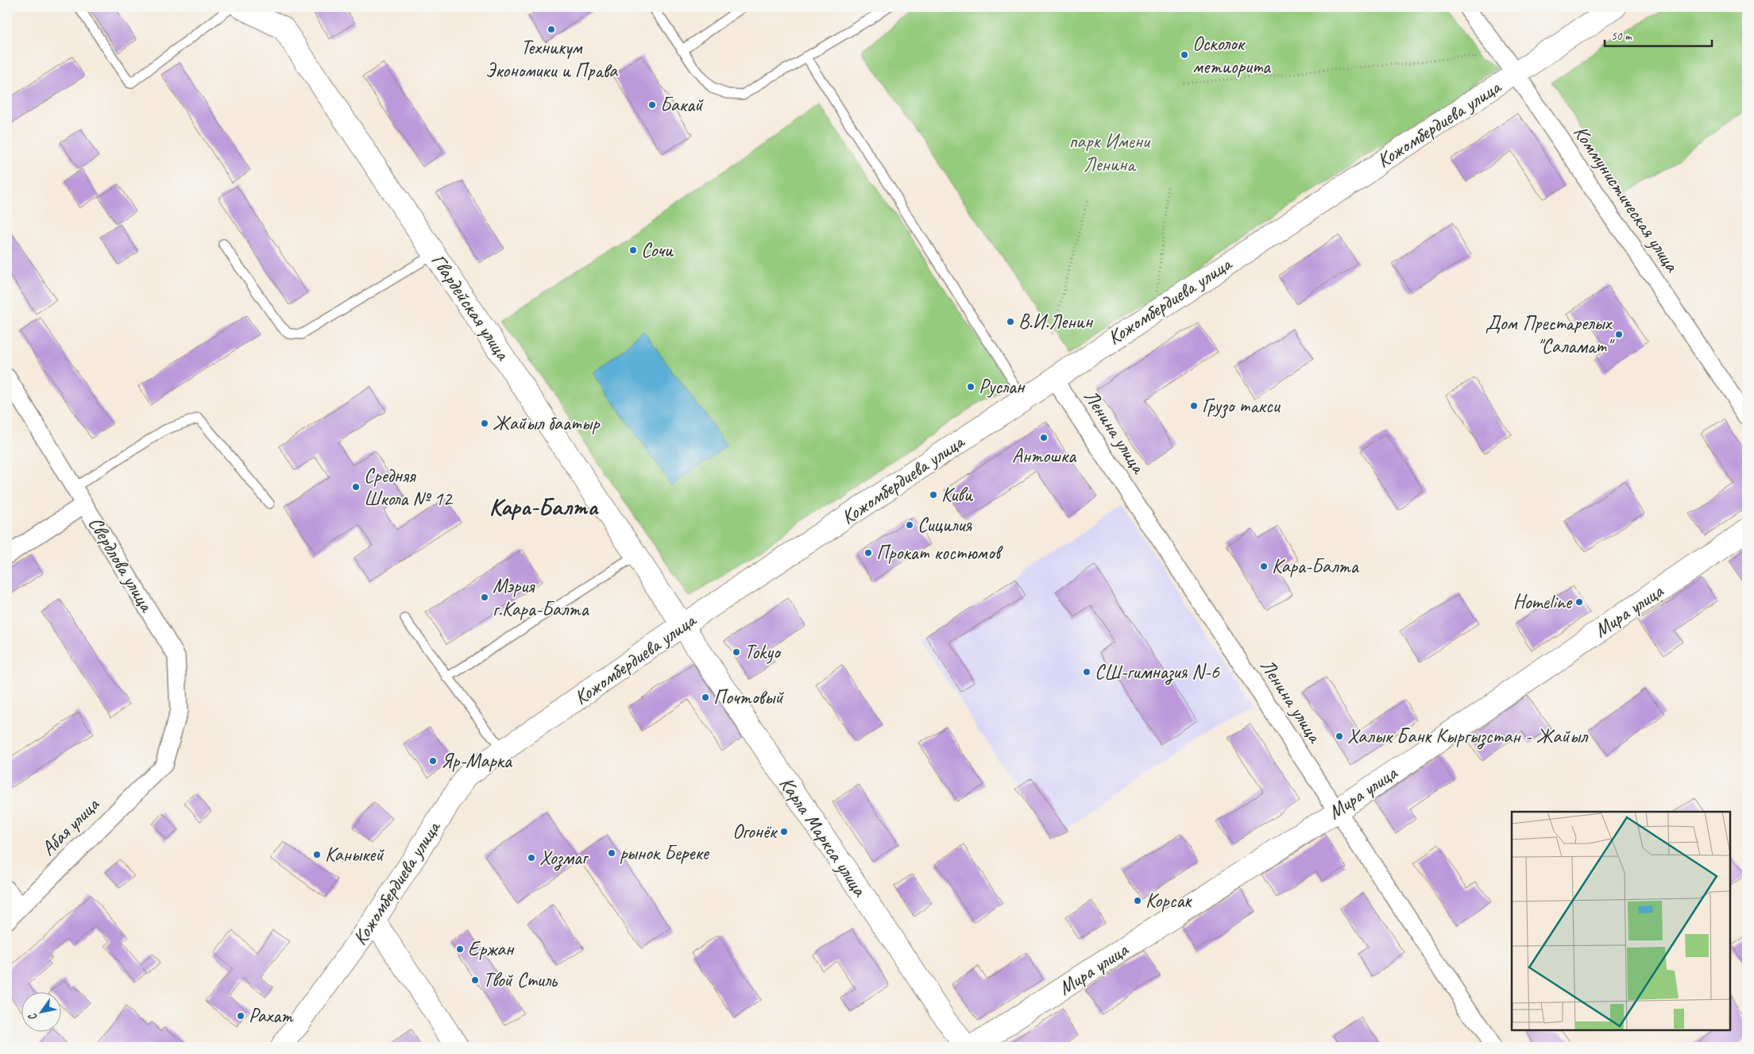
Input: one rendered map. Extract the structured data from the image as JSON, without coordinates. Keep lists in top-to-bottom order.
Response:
{
  "streets": {
    "street": [
      "Кожомбердиева улица",
      "Коммунистическая улица",
      "Гвардейская улица",
      "Ленина улица",
      "Свердлова улица",
      "Мира улица",
      "Абая улица",
      "Карла Маркса улица"
    ]
  },
  "crossings": [
    ["Кожомбердиева улица", "Коммунистическая улица"],
    ["Кожомбердиева улица", "Гвардейская улица"],
    ["Кожомбердиева улица", "Ленина улица"],
    ["Кожомбердиева улица", "Карла Маркса улица"],
    ["Гвардейская улица", "Карла Маркса улица"],
    ["Ленина улица", "Мира улица"],
    ["Свердлова улица", "Абая улица"]
  ],
  "districts": ["Кара-Балта"],
  "parks": ["парк Имени Ленина"],
  "places": [
    "Техникум Экономики и Права",
    "Осколок метиорита",
    "Бакай",
    "Сочи",
    "В.И.Ленин",
    "Дом Престарелых \"Саламат\"",
    "Руслан",
    "Грузо такси",
    "Жайыл баатыр",
    "Антошка",
    "Средняя Школа № 12",
    "Киви",
    "Сицилия",
    "Прокат костюмов",
    "Кара-Балта",
    "Мэрия г.Кара-Балта",
    "Homeline",
    "Tokyo",
    "СШ-гимназия N-6",
    "Почтовый",
    "Халык Банк Кыргызстан - Жайыл",
    "Яр-Марка",
    "Огонёк",
    "рынок Береке",
    "Каныкей",
    "Хозмаг",
    "Корсак",
    "Ержан",
    "Твой Стиль",
    "Рахат"
  ],
  "scale_bar": "50 m",
  "north": "bottom left"
}
